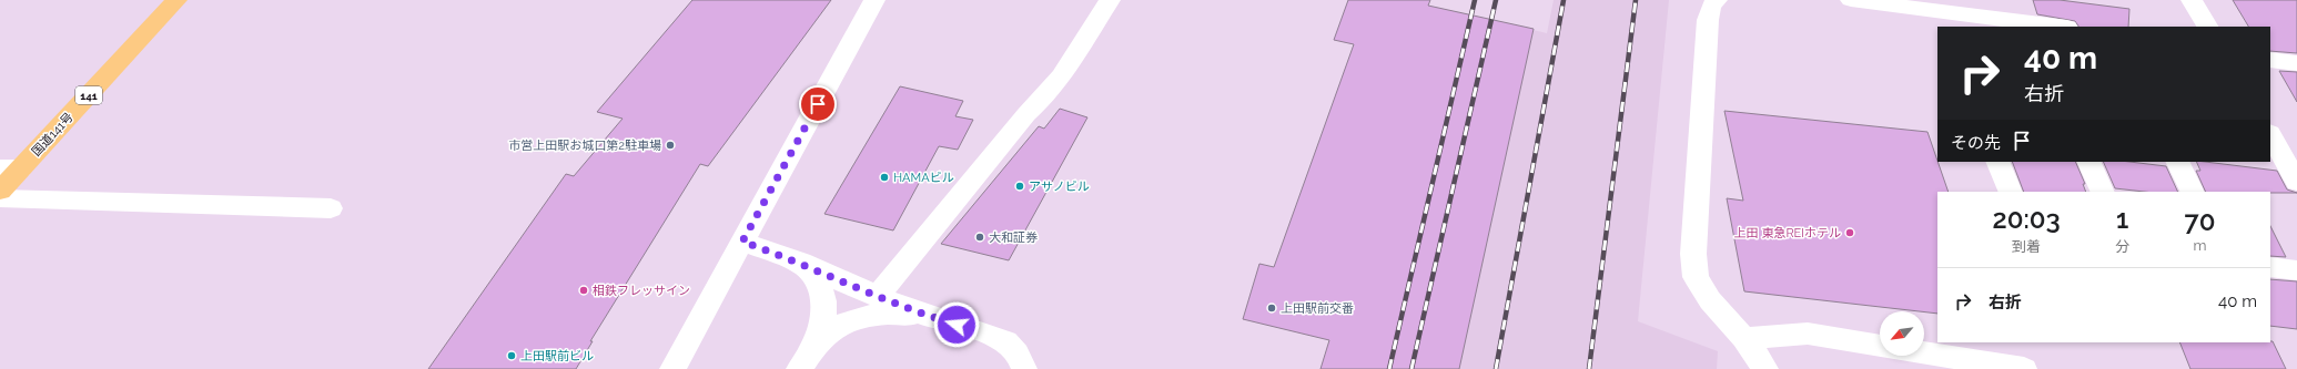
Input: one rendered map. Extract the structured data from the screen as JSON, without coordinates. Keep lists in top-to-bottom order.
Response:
{
  "streets": {
    "highway": ["141", "国道141号"]
  },
  "places": [
    "市営上田駅お城口第2駐車場",
    "HAMAビル",
    "アサノビル",
    "上田 東急REIホテル",
    "大和証券",
    "相鉄フレッサイン",
    "上田駅前交番",
    "上田駅前ビル"
  ],
  "north": "bottom left",
  "page": {
    "turn": ["40 m", "右折"],
    "then": "その先",
    "eta": [
      "20:03",
      "到着",
      "1",
      "分",
      "70",
      "m"
    ],
    "list": [
      {
        "name": "右折",
        "value": "40 m"
      }
    ]
  }
}
